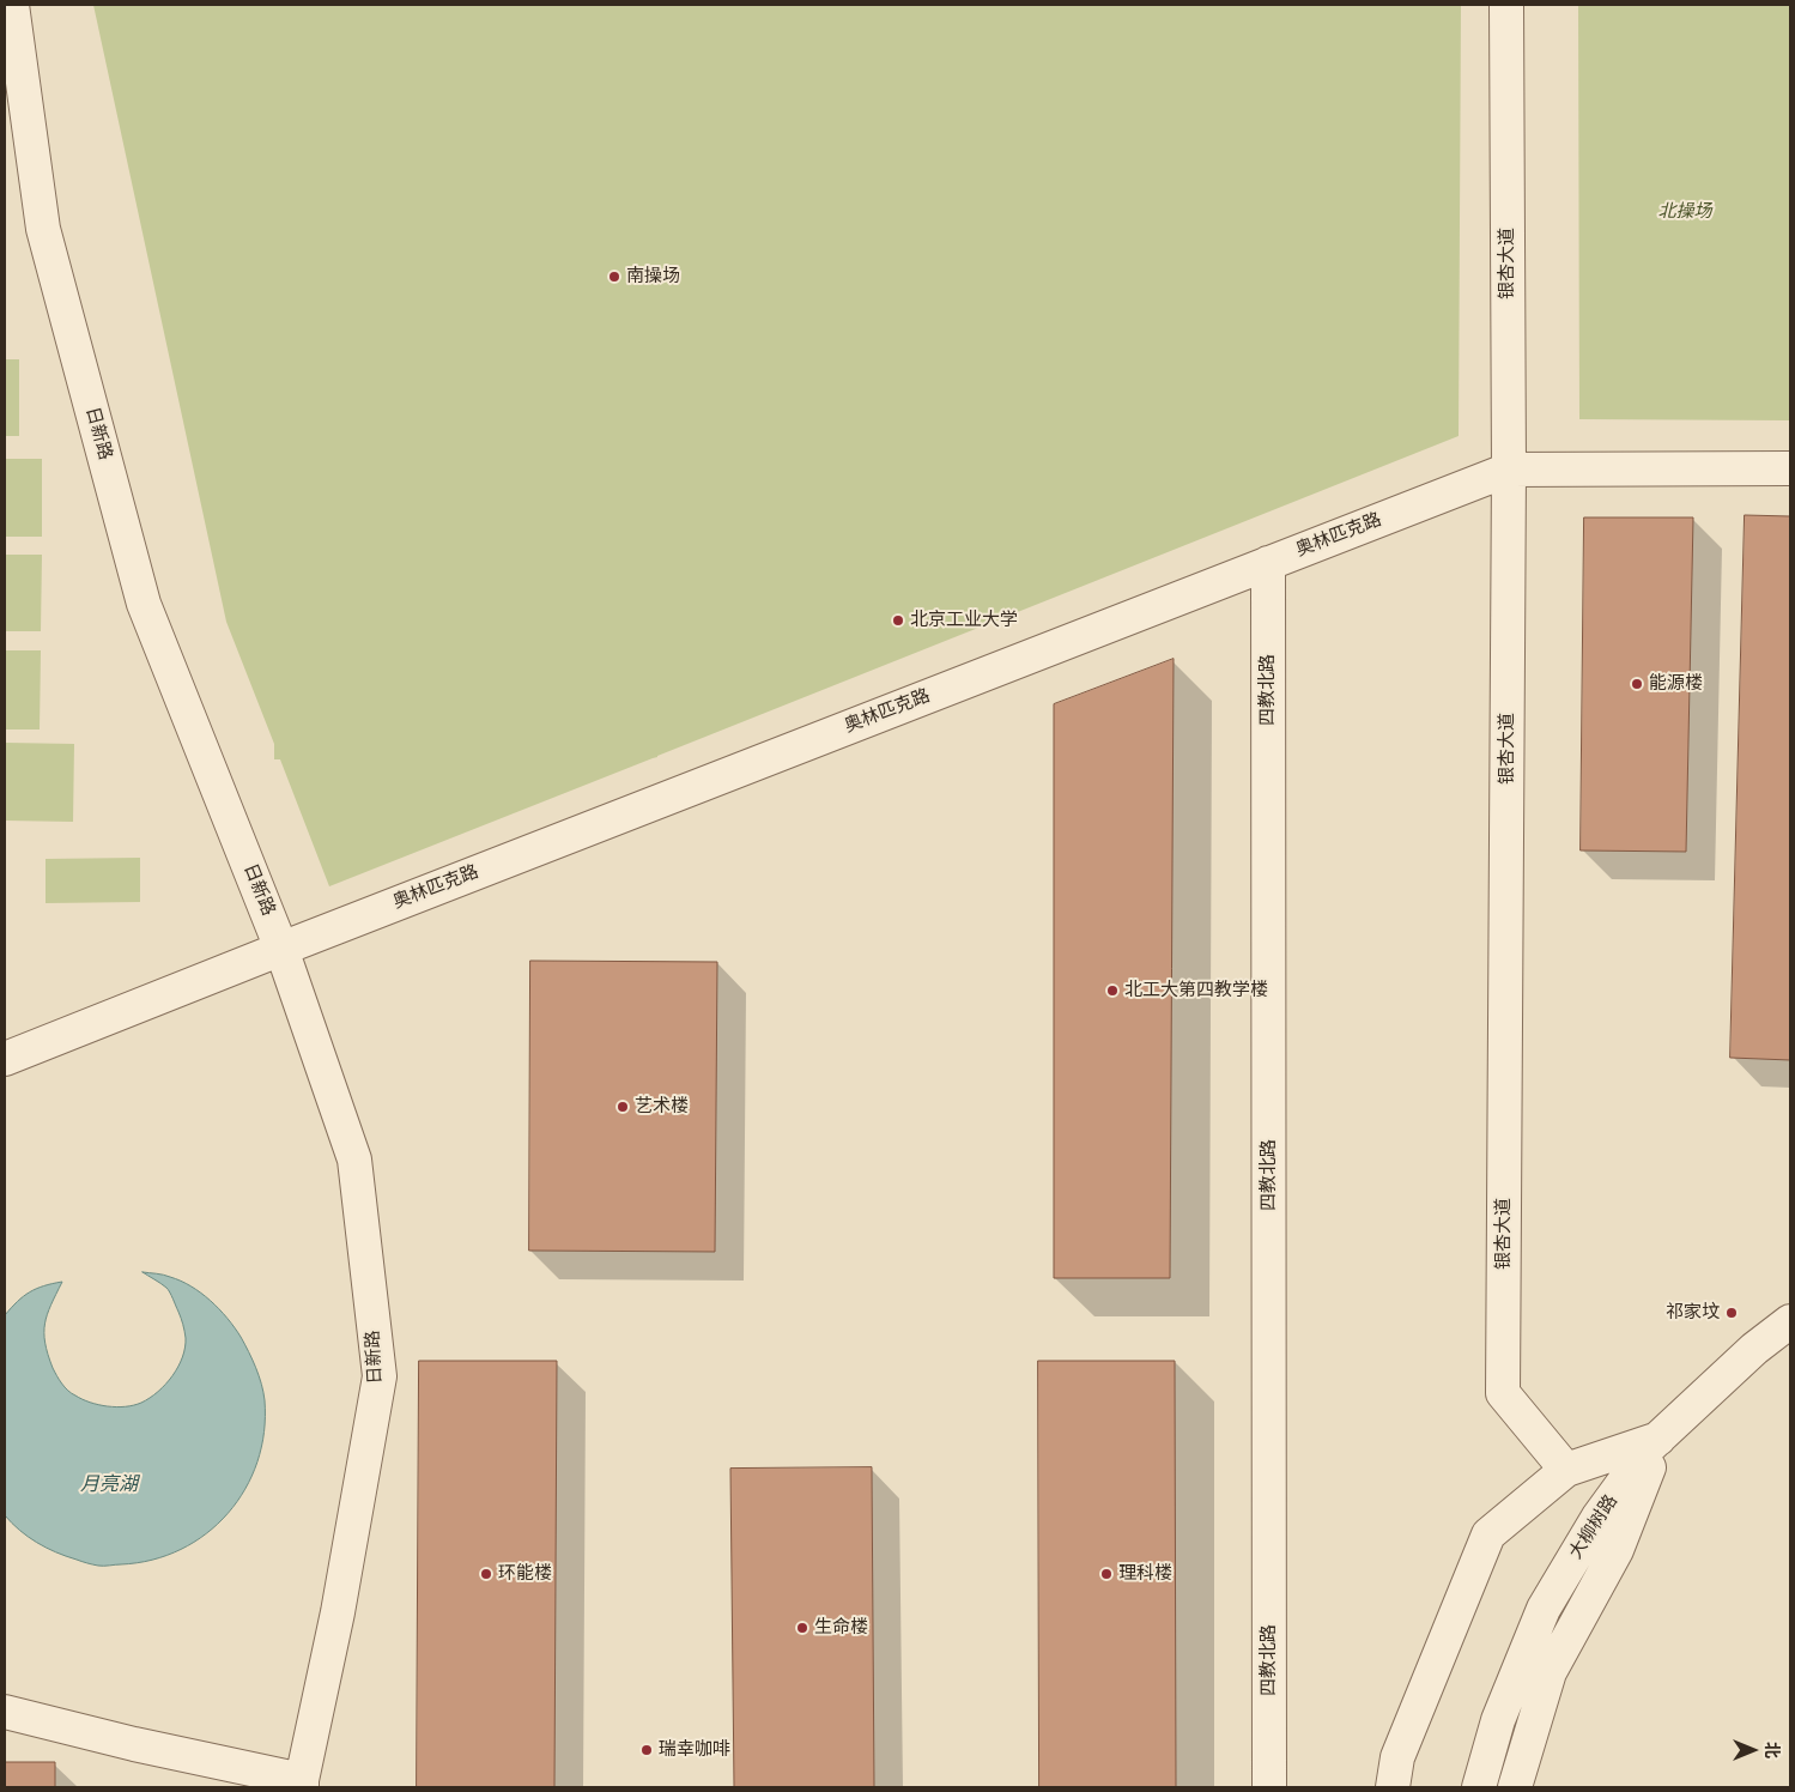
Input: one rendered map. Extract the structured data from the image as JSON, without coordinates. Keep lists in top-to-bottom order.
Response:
{
  "streets": {
    "street": [
      "银杏大道",
      "日新路",
      "奥林匹克路",
      "四教北路",
      "大柳树路"
    ]
  },
  "crossings": [
    ["银杏大道", "奥林匹克路"],
    ["日新路", "奥林匹克路"],
    ["奥林匹克路", "四教北路"]
  ],
  "water": ["月亮湖"],
  "parks": ["北操场"],
  "places": [
    "南操场",
    "北京工业大学",
    "能源楼",
    "北工大第四教学楼",
    "艺术楼",
    "祁家坟",
    "环能楼",
    "理科楼",
    "生命楼",
    "瑞幸咖啡"
  ],
  "north": "right"
}
